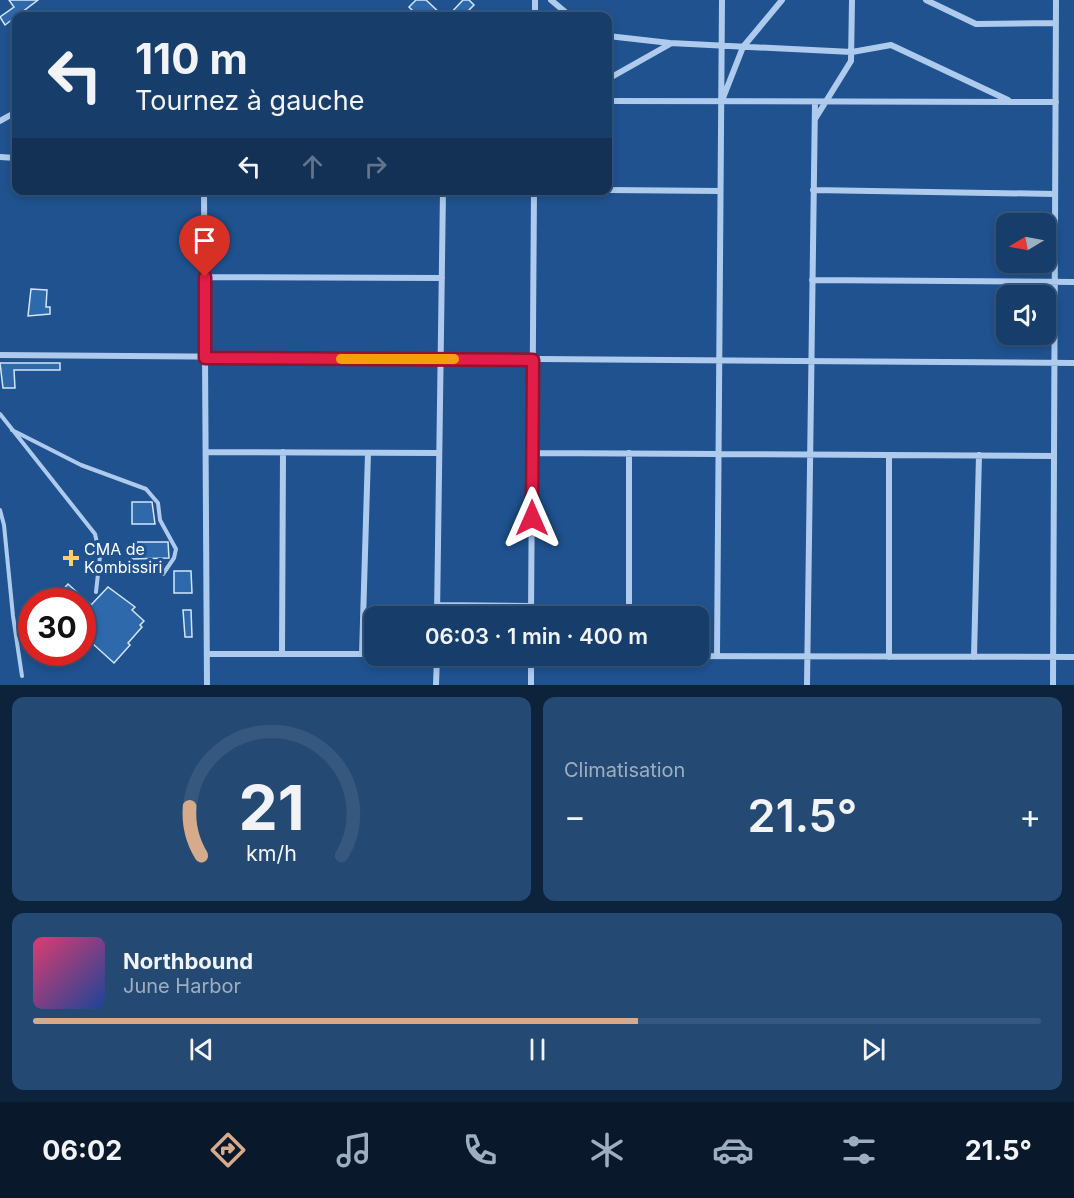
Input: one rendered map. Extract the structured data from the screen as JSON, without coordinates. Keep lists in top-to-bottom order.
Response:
{
  "places": {
    "health": ["CMA de Kombissiri"]
  },
  "north": "left",
  "page": {
    "turn": ["110 m", "Tournez à gauche"],
    "limit": "30",
    "trip": "06:03 · 1 min · 400 m",
    "tile": "Climatisation",
    "heat": ["−", "21.5°", "+"],
    "song": ["Northbound", "June Harbor"],
    "tabs": ["06:02", "21.5°"],
    "gauge": ["21", "km/h"]
  }
}
